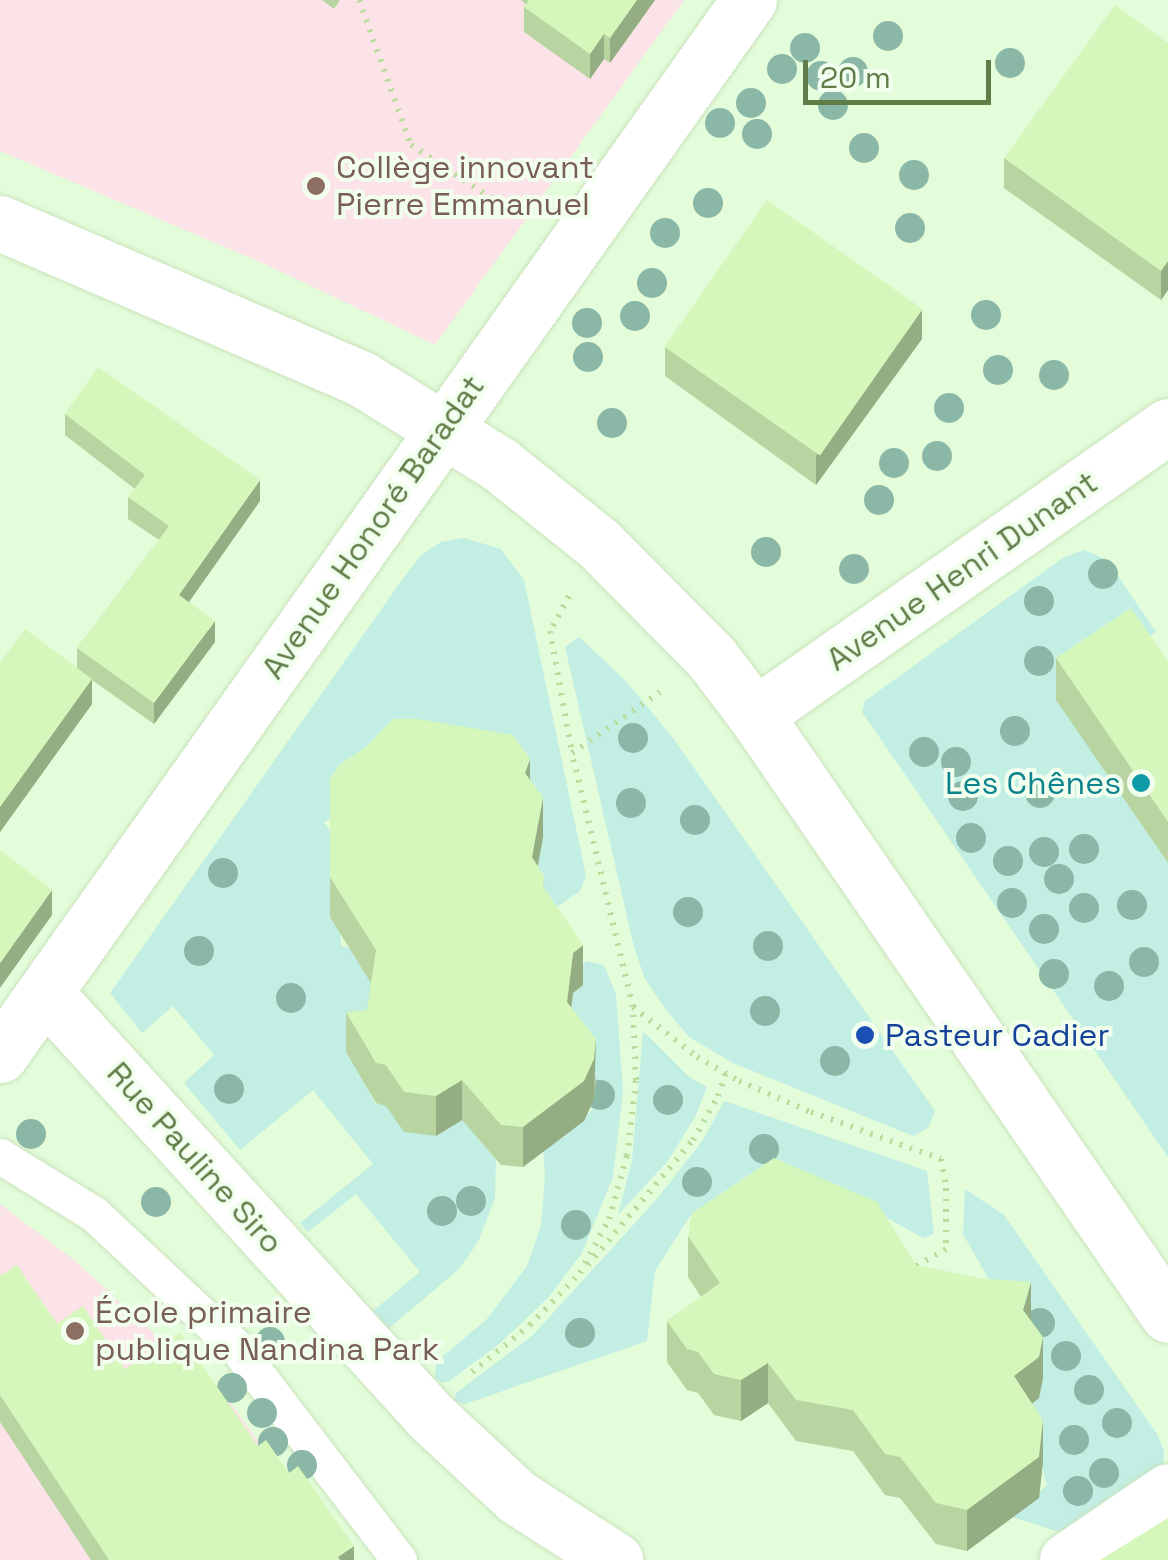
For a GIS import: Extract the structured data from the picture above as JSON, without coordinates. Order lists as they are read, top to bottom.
{
  "streets": {
    "street": ["Avenue Honoré Baradat", "Avenue Henri Dunant", "Rue Pauline Siro"]
  },
  "crossings": [
    ["Avenue Honoré Baradat", "Rue Pauline Siro"]
  ],
  "places": [
    "Collège innovant Pierre Emmanuel",
    "Les Chênes",
    "Pasteur Cadier",
    "École primaire publique Nandina Park"
  ],
  "scale_bar": "20 m"
}
